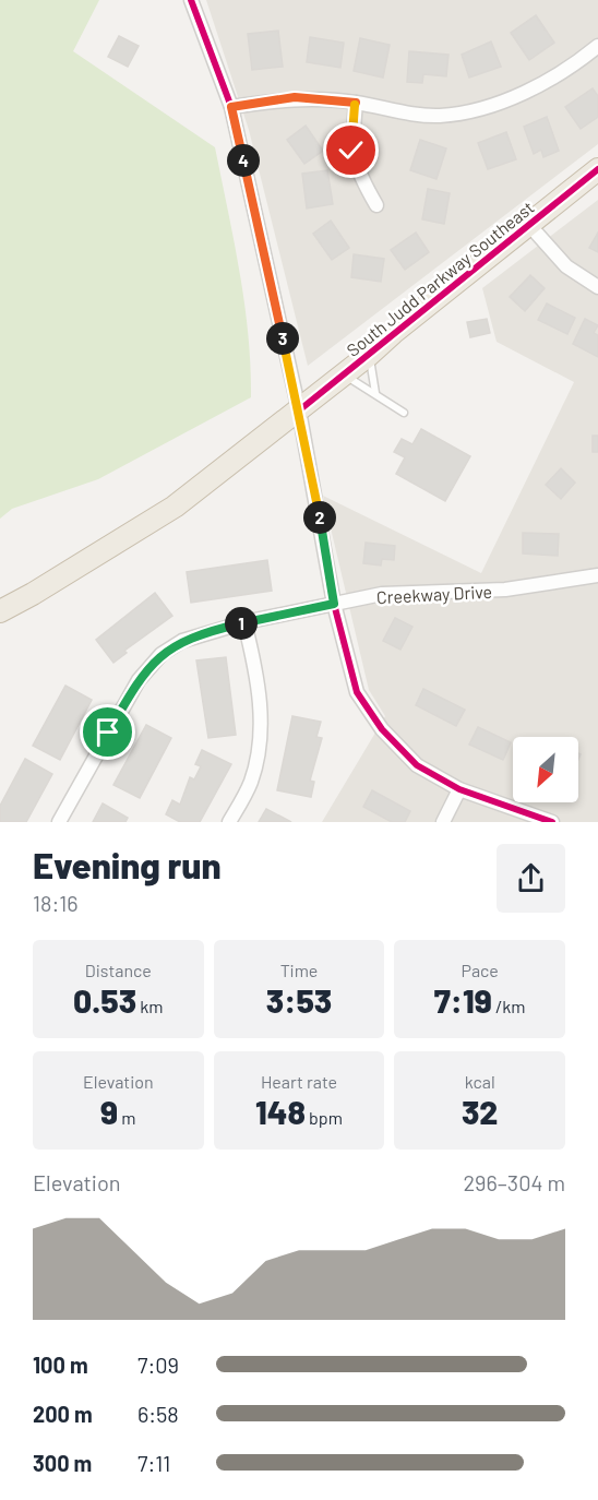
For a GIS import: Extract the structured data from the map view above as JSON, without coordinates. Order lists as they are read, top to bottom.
{
  "streets": {
    "highway": ["South Judd Parkway Southeast"],
    "street": ["Creekway Drive"]
  },
  "north": "bottom left",
  "page": {
    "pins": [
      "4",
      "3",
      "2",
      "1"
    ],
    "heading": ["Evening run", "18:16"],
    "stats": [
      ["Distance", "0.53 km"],
      ["Time", "3:53"],
      ["Pace", "7:19 /km"],
      ["Elevation", "9 m"],
      ["Heart rate", "148 bpm"],
      ["kcal", "32"]
    ],
    "chart": ["Elevation", "296–304 m"],
    "list": [
      {
        "name": "100 m",
        "note": "7:09"
      },
      {
        "name": "200 m",
        "note": "6:58"
      },
      {
        "name": "300 m",
        "note": "7:11"
      }
    ]
  }
}
